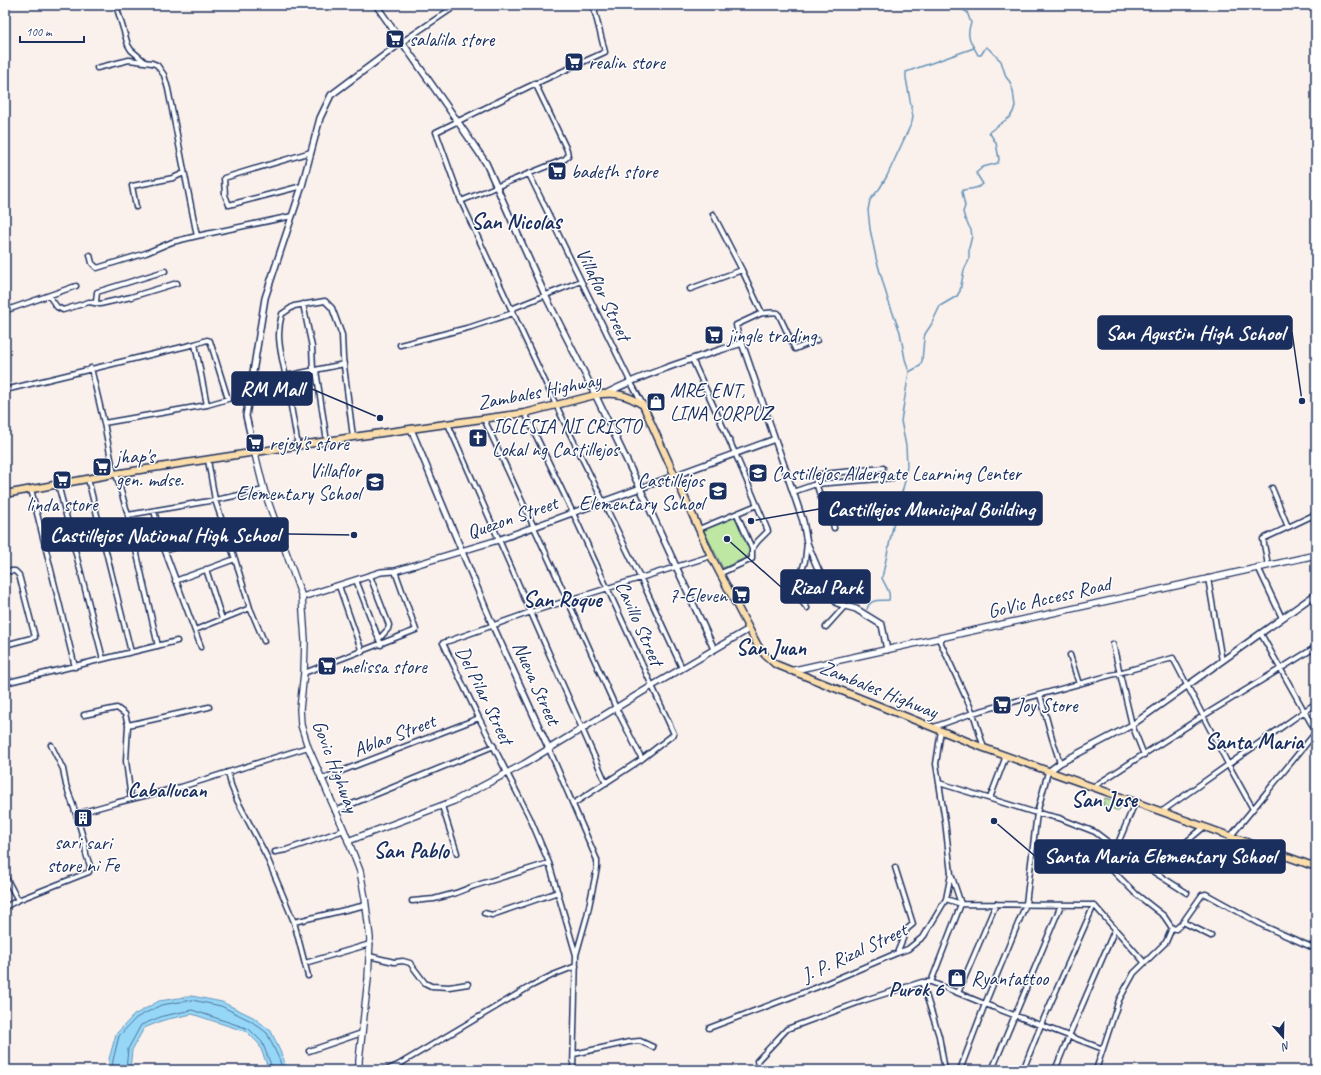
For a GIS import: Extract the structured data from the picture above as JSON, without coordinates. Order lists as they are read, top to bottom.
{
  "streets": {
    "main road": ["Zambales Highway", "GoVic Access Road", "Govic Highway"],
    "street": [
      "Villaflor Street",
      "Quezon Street",
      "Cavillo Street",
      "Nueva Street",
      "Del Pilar Street",
      "Ablao Street",
      "J. P. Rizal Street"
    ]
  },
  "crossings": [
    ["Villaflor Street", "Zambales Highway"],
    ["Zambales Highway", "Quezon Street"],
    ["Zambales Highway", "GoVic Access Road"],
    ["Zambales Highway", "Cavillo Street"],
    ["Zambales Highway", "Nueva Street"],
    ["Zambales Highway", "Del Pilar Street"],
    ["Zambales Highway", "Govic Highway"],
    ["Zambales Highway", "J. P. Rizal Street"],
    ["Quezon Street", "Cavillo Street"],
    ["Quezon Street", "Nueva Street"],
    ["Quezon Street", "Govic Highway"],
    ["Cavillo Street", "Nueva Street"],
    ["Cavillo Street", "Del Pilar Street"],
    ["Nueva Street", "Del Pilar Street"],
    ["Del Pilar Street", "Ablao Street"],
    ["Ablao Street", "Govic Highway"]
  ],
  "districts": [
    "San Nicolas",
    "San Roque",
    "San Juan",
    "Santa Maria",
    "Caballucan",
    "San Jose",
    "San Pablo",
    "Purok 6"
  ],
  "places": {
    "supermarket": [
      "salalila store",
      "realin store",
      "badeth store",
      "jingle trading",
      "rejoy's store",
      "jhap's gen. mdse.",
      "linda store",
      "7-Eleven",
      "melissa store",
      "Joy Store"
    ],
    "other": [
      "San Agustin High School",
      "RM Mall",
      "Castillejos Municipal Building",
      "Castillejos National High School",
      "Rizal Park",
      "Santa Maria Elementary School"
    ],
    "shop": ["MRE ENT, LINA CORPUZ", "Ryantattoo"],
    "church": ["IGLESIA NI CRISTO Lokal ng Castillejos"],
    "school or university": ["Castillejos Aldergate Learning Center", "Villaflor Elementary School", "Castillejos Elementary School"],
    "building": ["sari sari store ni Fe"]
  },
  "scale_bar": "100 m",
  "north": "bottom"
}
